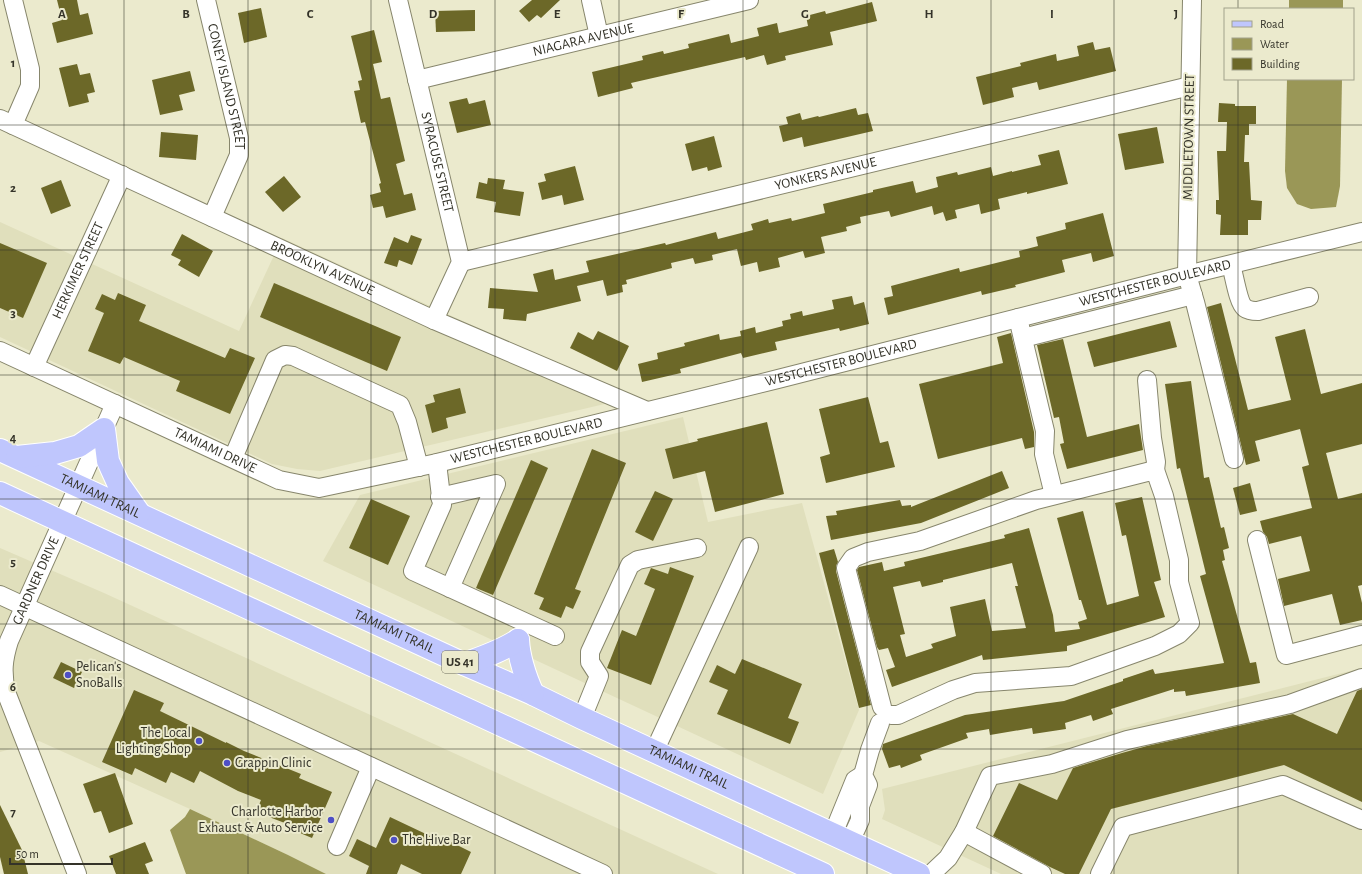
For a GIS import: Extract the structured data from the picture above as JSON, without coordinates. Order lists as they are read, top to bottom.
{
  "streets": {
    "main road": ["TAMIAMI TRAIL", "US 41"],
    "street": [
      "NIAGARA AVENUE",
      "CONEY ISLAND STREET",
      "MIDDLETOWN STREET",
      "SYRACUSE STREET",
      "YONKERS AVENUE",
      "BROOKLYN AVENUE",
      "HERKIMER STREET",
      "WESTCHESTER BOULEVARD",
      "TAMIAMI DRIVE",
      "GARDNER DRIVE"
    ]
  },
  "crossings": [
    ["NIAGARA AVENUE", "SYRACUSE STREET"],
    ["CONEY ISLAND STREET", "BROOKLYN AVENUE"],
    ["MIDDLETOWN STREET", "YONKERS AVENUE"],
    ["MIDDLETOWN STREET", "WESTCHESTER BOULEVARD"],
    ["SYRACUSE STREET", "YONKERS AVENUE"],
    ["BROOKLYN AVENUE", "HERKIMER STREET"],
    ["BROOKLYN AVENUE", "WESTCHESTER BOULEVARD"],
    ["WESTCHESTER BOULEVARD", "TAMIAMI DRIVE"],
    ["TAMIAMI DRIVE", "GARDNER DRIVE"],
    ["TAMIAMI TRAIL", "GARDNER DRIVE"]
  ],
  "places": [
    "Pelican's SnoBalls",
    "The Local Lighting Shop",
    "Grappin Clinic",
    "Charlotte Harbor Exhaust & Auto Service",
    "The Hive Bar"
  ],
  "legend": ["Road", "Water", "Building"],
  "scale_bar": "50 m",
  "grid": {
    "columns": [
      "A",
      "B",
      "C",
      "D",
      "E",
      "F",
      "G",
      "H",
      "I",
      "J"
    ],
    "rows": [
      "1",
      "2",
      "3",
      "4",
      "5",
      "6",
      "7"
    ]
  }
}
